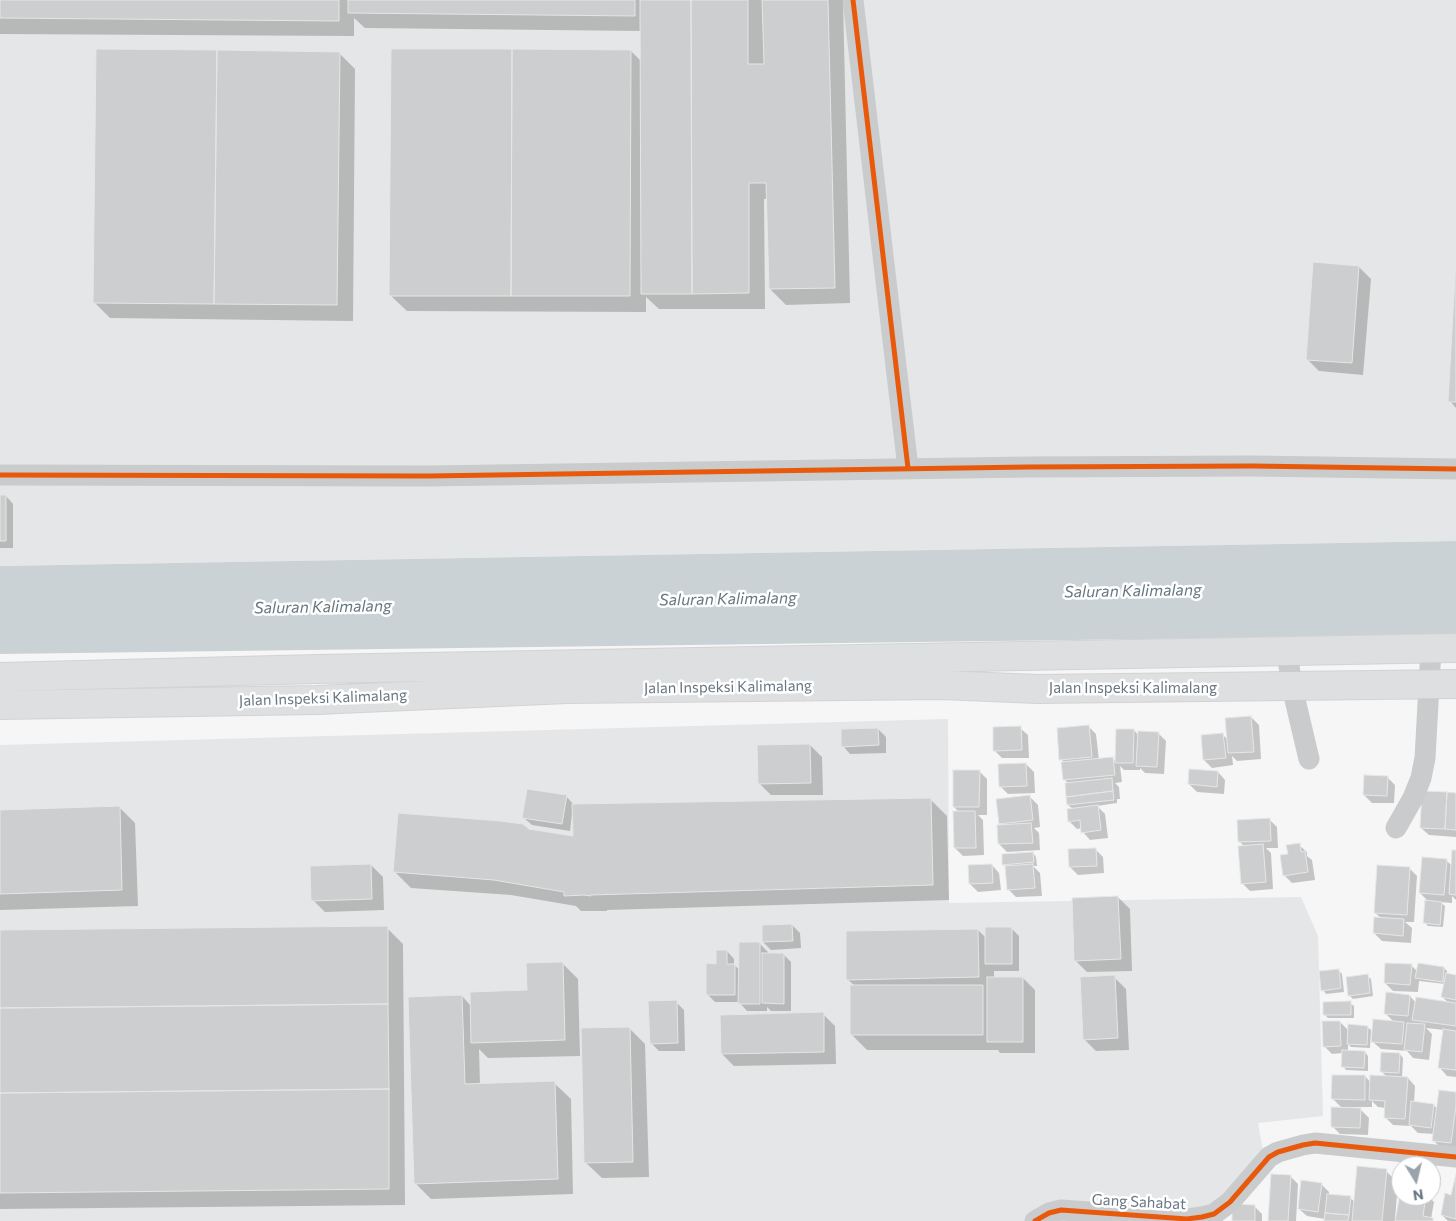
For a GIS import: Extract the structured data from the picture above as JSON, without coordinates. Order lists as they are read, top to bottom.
{
  "streets": {
    "main road": ["Jalan Inspeksi Kalimalang"],
    "street": ["Gang Sahabat"]
  },
  "water": ["Saluran Kalimalang"],
  "north": "bottom"
}
